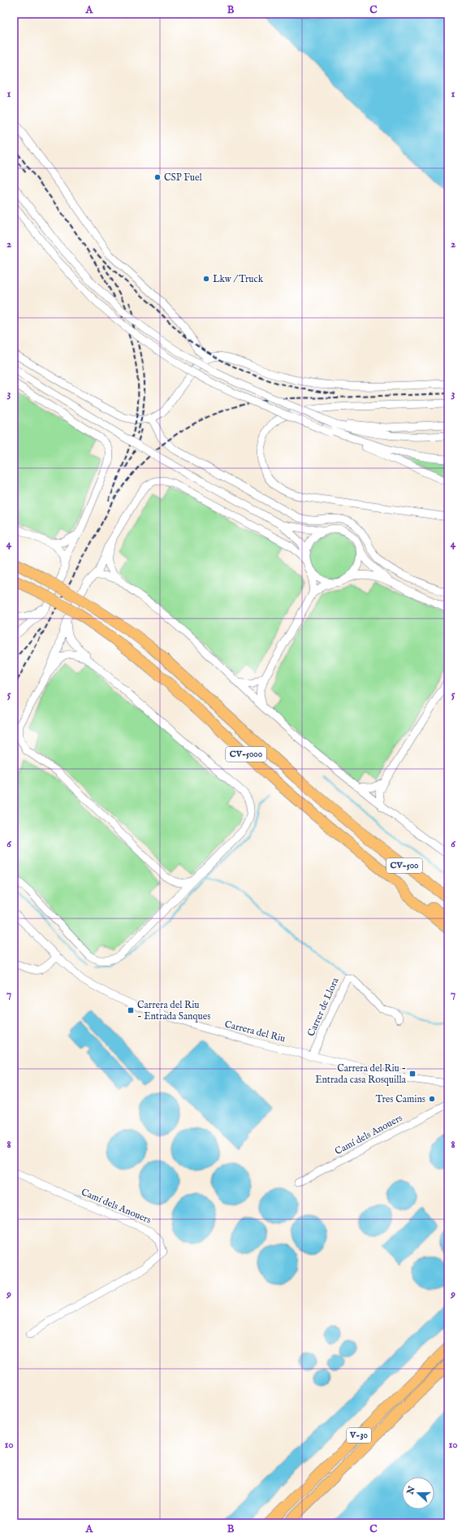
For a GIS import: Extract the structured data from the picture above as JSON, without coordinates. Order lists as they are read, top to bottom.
{
  "streets": {
    "highway": ["CV-5000", "CV-500", "V-30"],
    "street": ["Carrer de Llora", "Carrera del Riu", "Camí dels Anouers"]
  },
  "crossings": [
    ["CV-5000", "CV-500"],
    ["Carrer de Llora", "Carrera del Riu"]
  ],
  "places": {
    "other": ["CSP Fuel", "Lkw / Truck", "Tres Camins"],
    "transit": ["Carrera del Riu - Entrada Sanques", "Carrera del Riu - Entrada casa Rosquilla"]
  },
  "north": "left",
  "grid": {
    "columns": ["A", "B", "C"],
    "rows": [
      "1",
      "2",
      "3",
      "4",
      "5",
      "6",
      "7",
      "8",
      "9",
      "10"
    ]
  }
}
